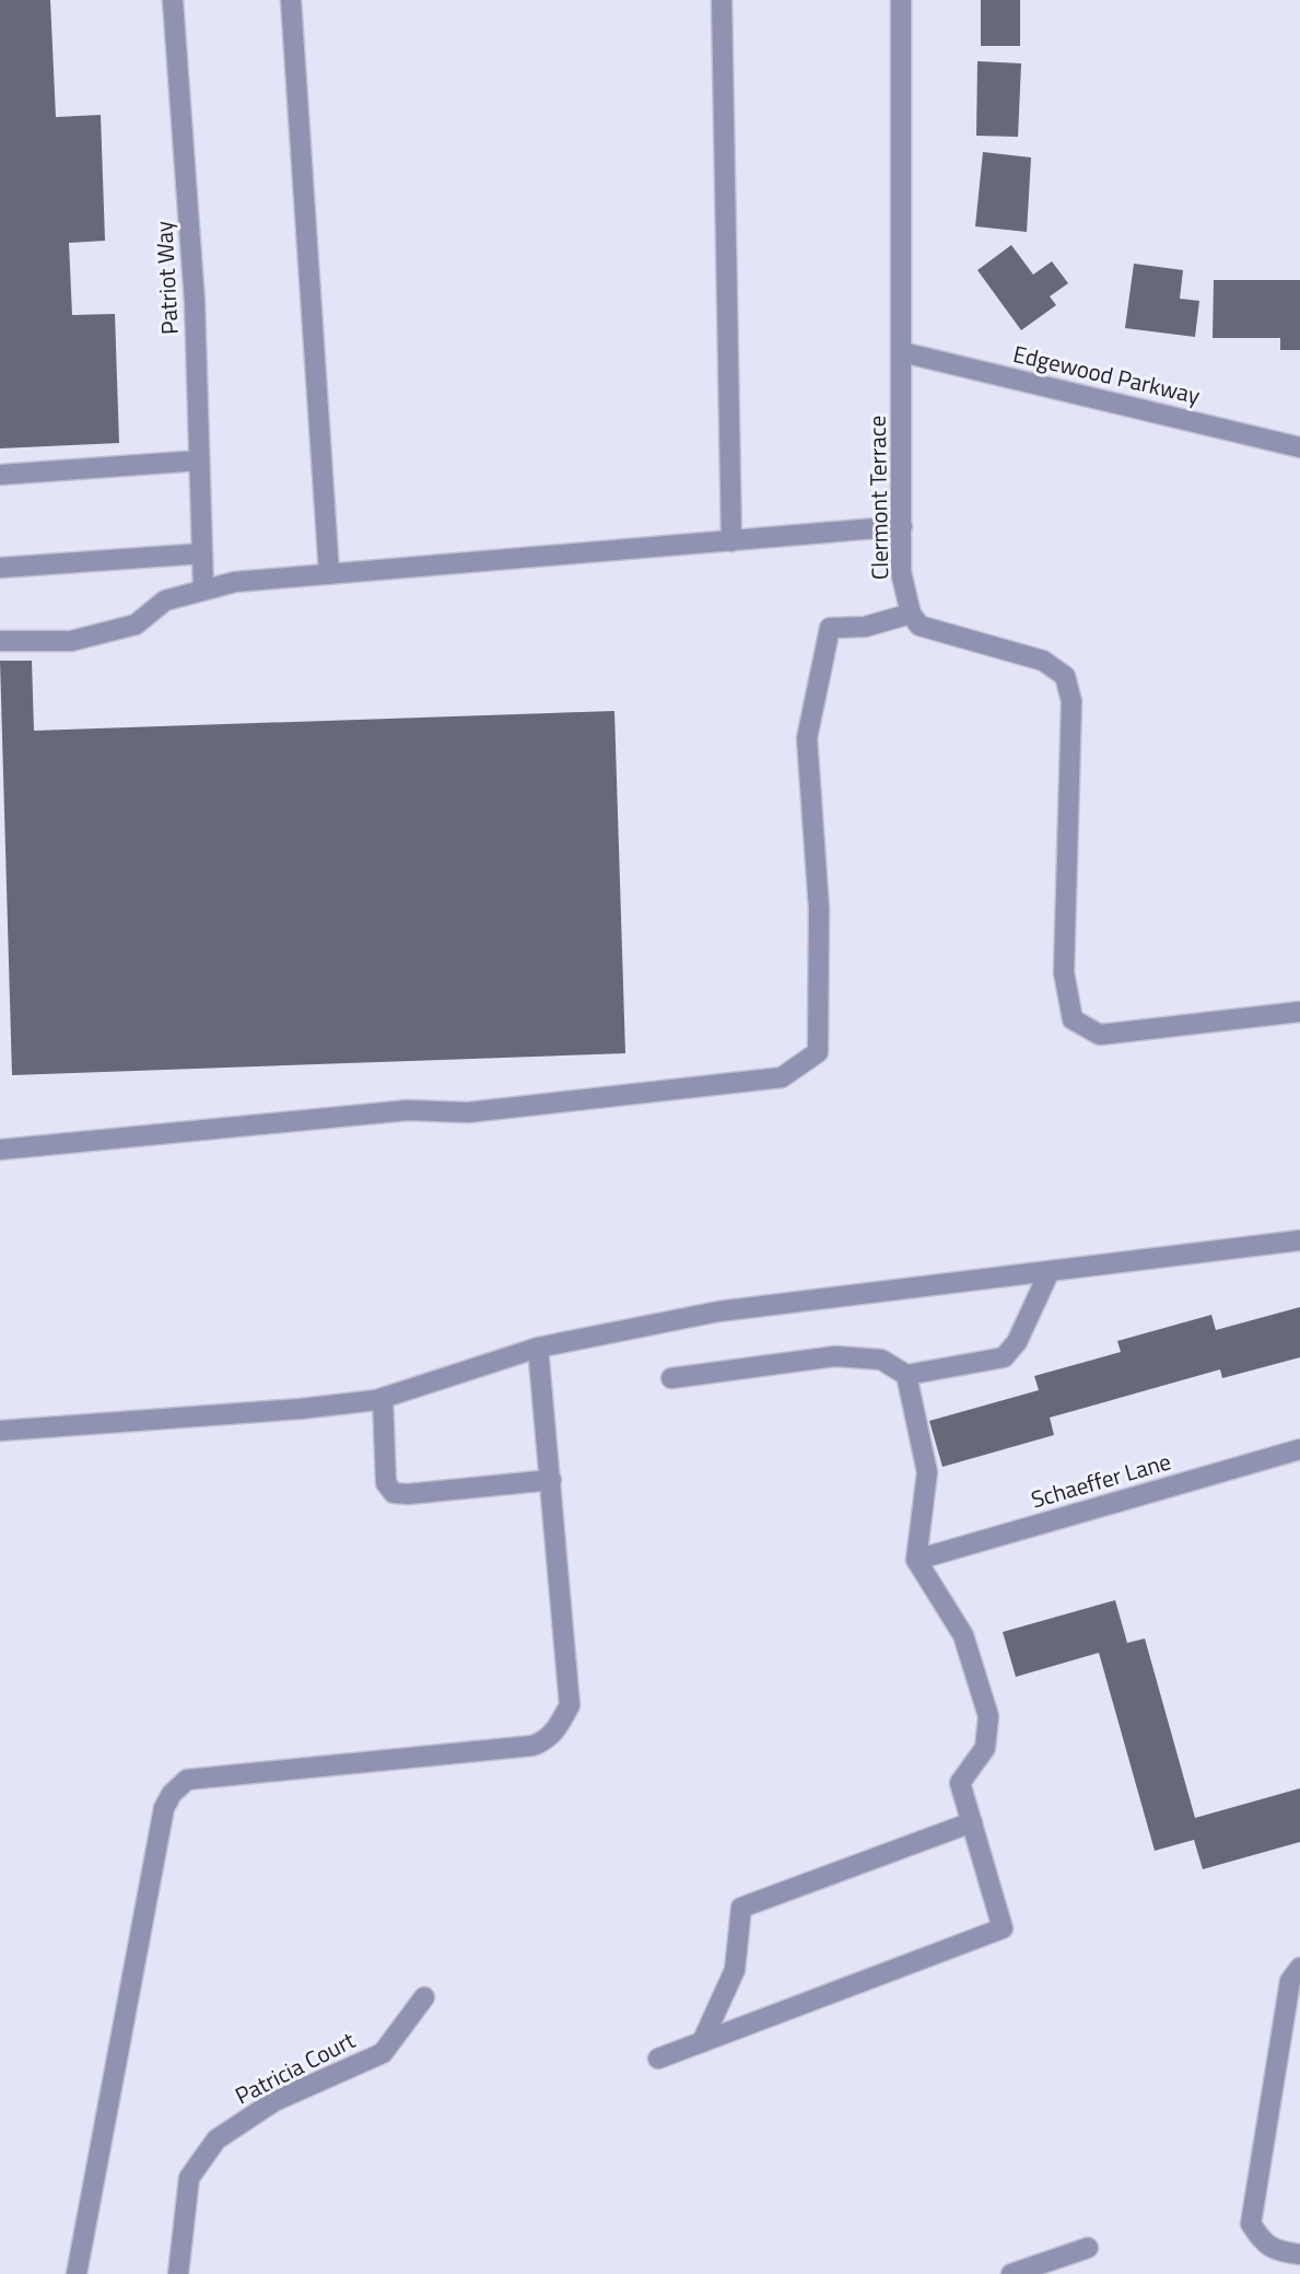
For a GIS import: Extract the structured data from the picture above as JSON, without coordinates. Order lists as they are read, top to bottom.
{
  "streets": {
    "street": [
      "Patriot Way",
      "Edgewood Parkway",
      "Clermont Terrace",
      "Schaeffer Lane",
      "Patricia Court"
    ]
  },
  "crossings": [
    ["Edgewood Parkway", "Clermont Terrace"]
  ]
}
